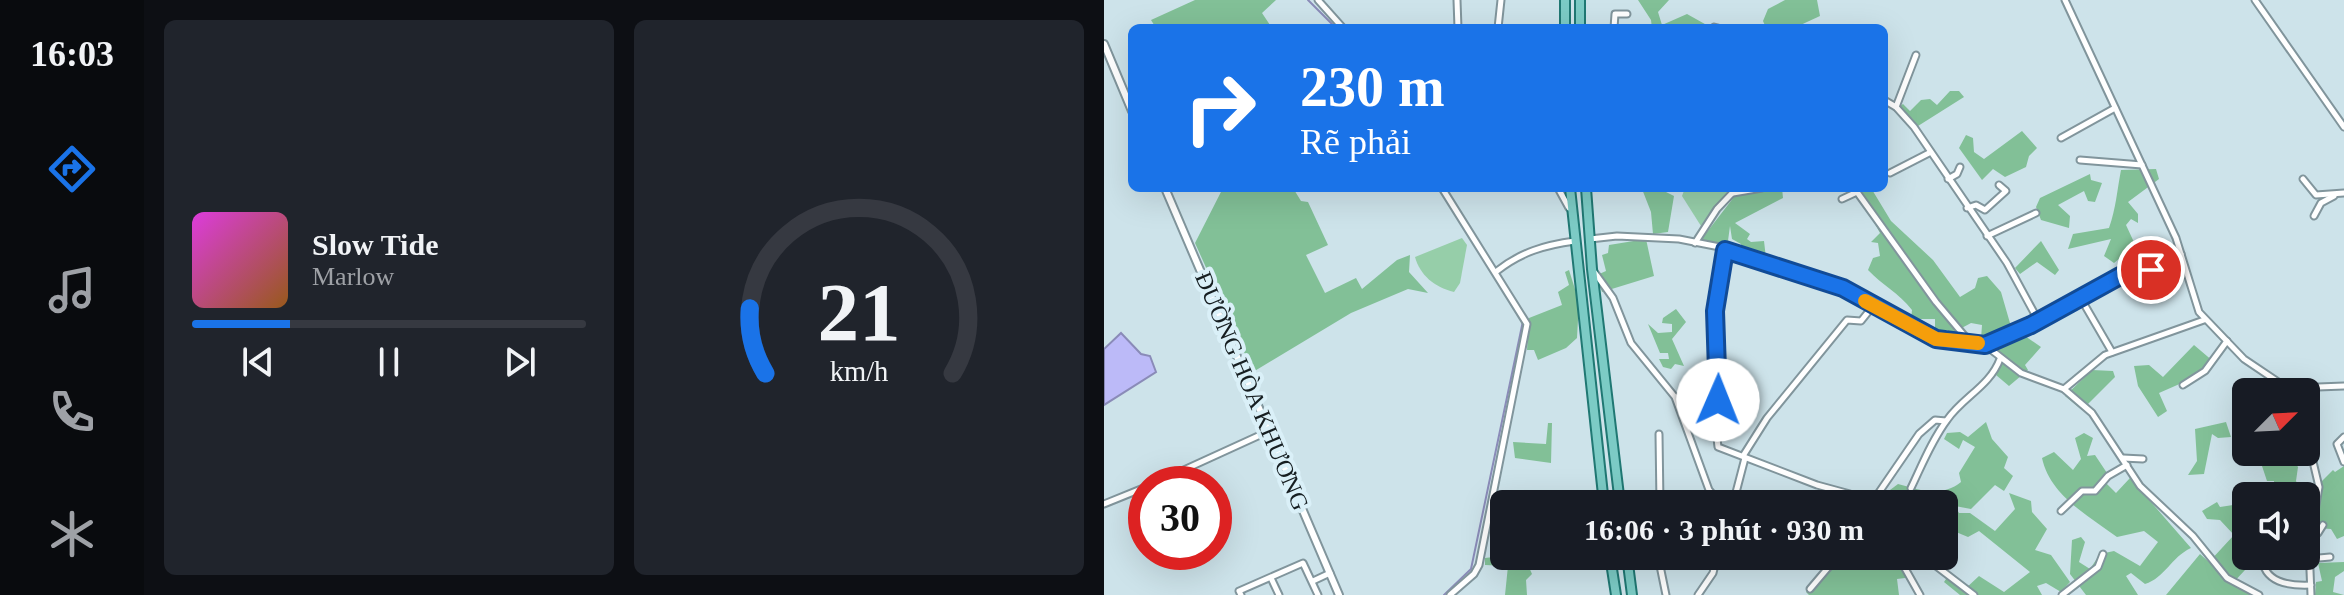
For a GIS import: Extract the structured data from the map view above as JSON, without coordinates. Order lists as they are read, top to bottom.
{
  "streets": {
    "street": ["ĐƯỜNG HÒA KHƯƠNG"]
  },
  "north": "top right",
  "page": {
    "tabs": "16:03",
    "turn": ["230 m", "Rẽ phải"],
    "song": ["Slow Tide", "Marlow"],
    "limit": "30",
    "trip": "16:06 · 3 phút · 930 m",
    "gauge": ["21", "km/h"]
  }
}
